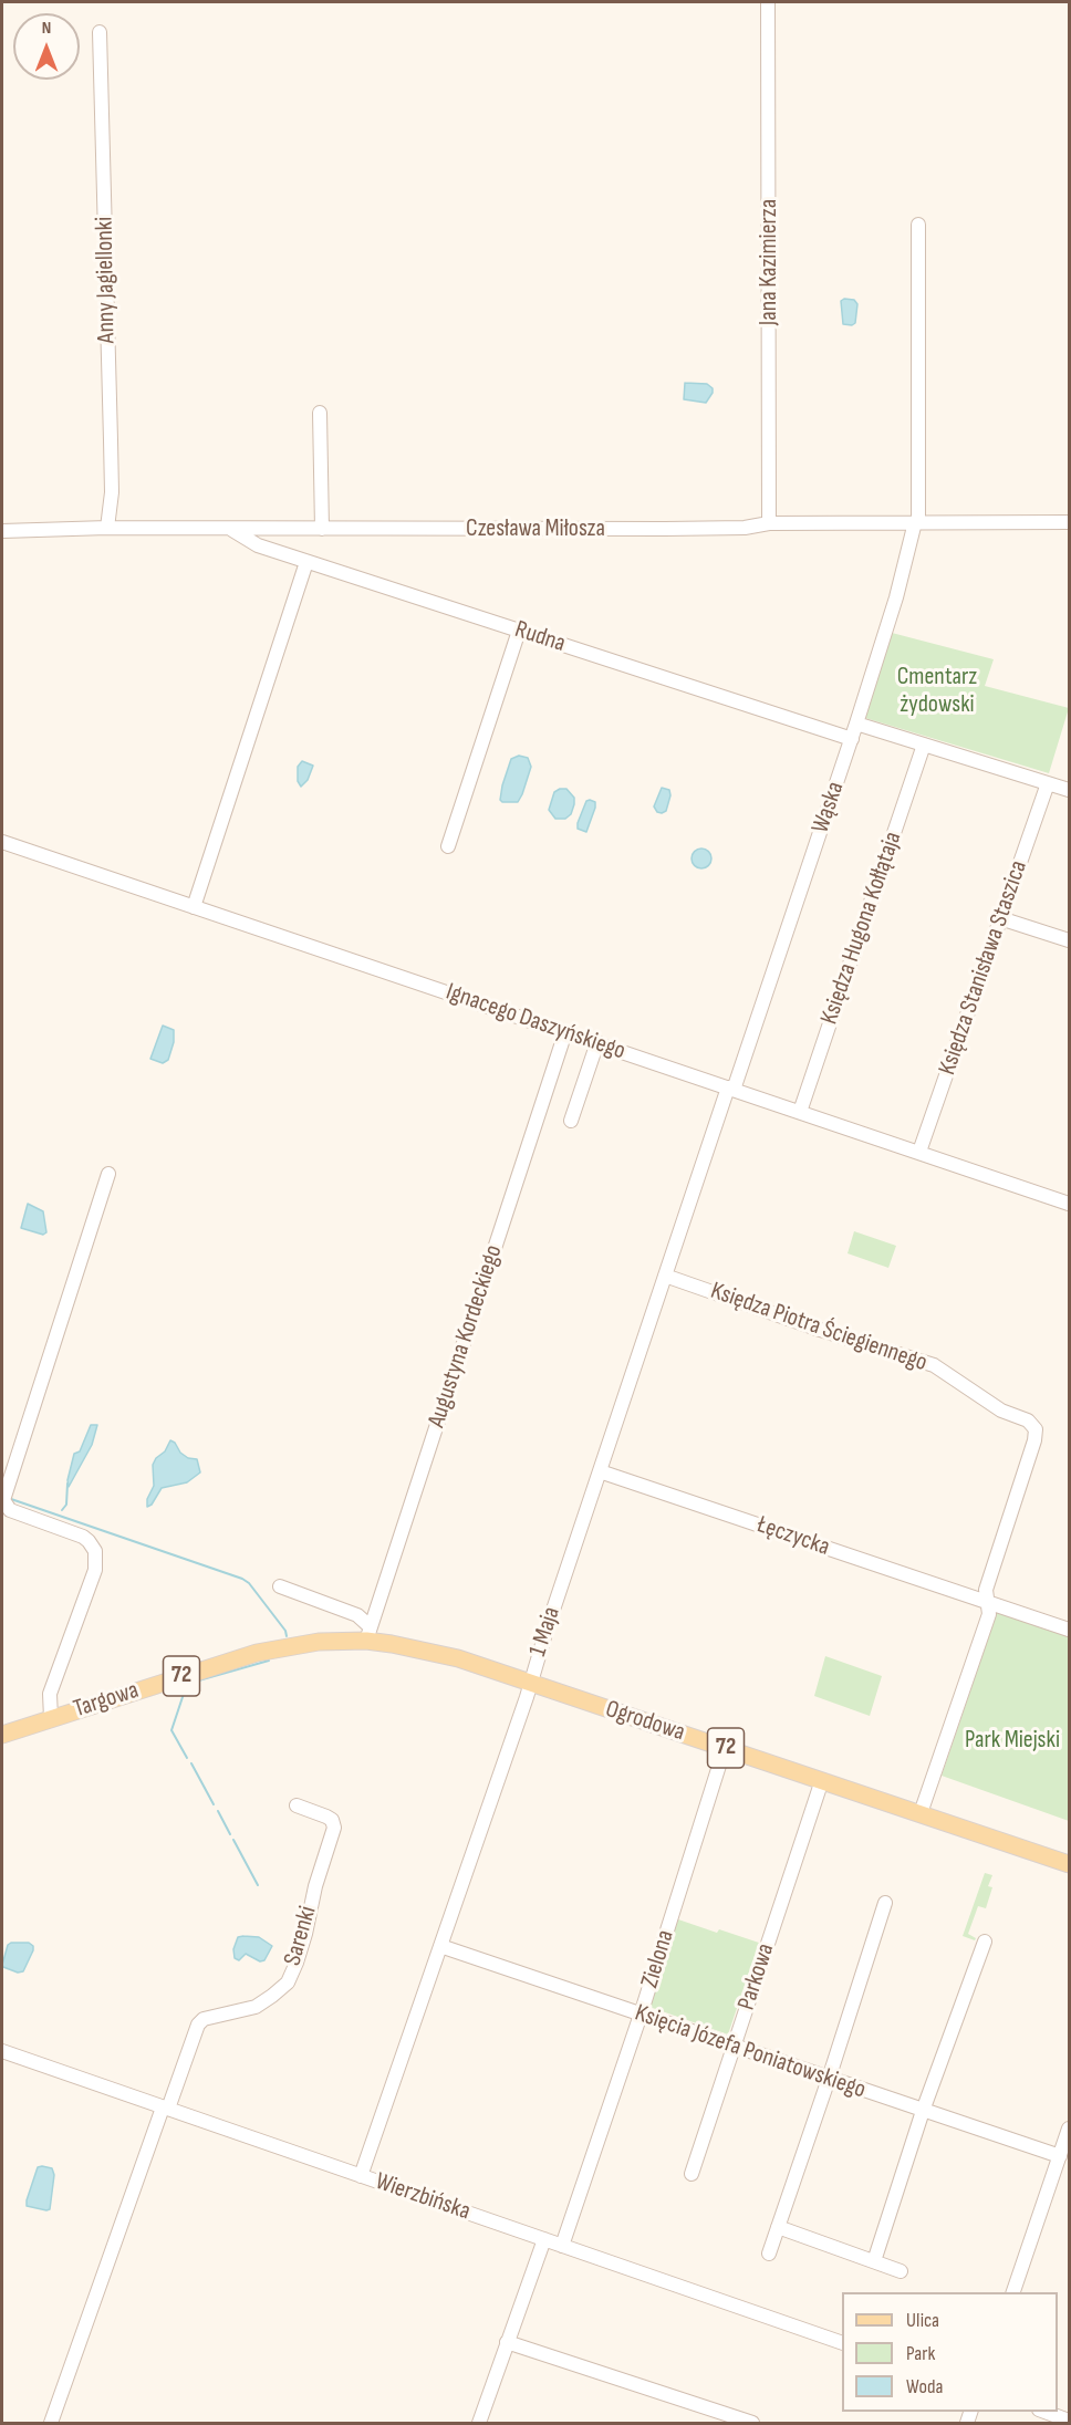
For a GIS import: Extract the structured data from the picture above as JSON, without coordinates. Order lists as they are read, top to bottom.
{
  "streets": {
    "main road": ["72", "Targowa", "Ogrodowa"],
    "street": [
      "Jana Kazimierza",
      "Anny Jagiellonki",
      "Czesława Miłosza",
      "Rudna",
      "Wąska",
      "Księdza Hugona Kołłątaja",
      "Księdza Stanisława Staszica",
      "Ignacego Daszyńskiego",
      "Księdza Piotra Ściegiennego",
      "Augustyna Kordeckiego",
      "Łęczycka",
      "1 Maja",
      "Sarenki",
      "Zielona",
      "Parkowa",
      "Księcia Józefa Poniatowskiego",
      "Wierzbińska"
    ]
  },
  "crossings": [
    ["Jana Kazimierza", "Czesława Miłosza"],
    ["Anny Jagiellonki", "Czesława Miłosza"],
    ["Czesława Miłosza", "Rudna"],
    ["Czesława Miłosza", "Wąska"],
    ["Rudna", "Wąska"],
    ["Wąska", "Ignacego Daszyńskiego"],
    ["Wąska", "1 Maja"],
    ["Księdza Hugona Kołłątaja", "Ignacego Daszyńskiego"],
    ["Księdza Stanisława Staszica", "Ignacego Daszyńskiego"],
    ["Ignacego Daszyńskiego", "Augustyna Kordeckiego"],
    ["Ignacego Daszyńskiego", "1 Maja"],
    ["Księdza Piotra Ściegiennego", "Łęczycka"],
    ["Księdza Piotra Ściegiennego", "1 Maja"],
    ["Augustyna Kordeckiego", "Targowa"],
    ["Augustyna Kordeckiego", "Ogrodowa"],
    ["Łęczycka", "1 Maja"],
    ["1 Maja", "Ogrodowa"],
    ["1 Maja", "Księcia Józefa Poniatowskiego"],
    ["1 Maja", "Wierzbińska"],
    ["72", "Ogrodowa"],
    ["Targowa", "Ogrodowa"],
    ["Ogrodowa", "Zielona"],
    ["Ogrodowa", "Parkowa"],
    ["Sarenki", "Wierzbińska"],
    ["Zielona", "Księcia Józefa Poniatowskiego"],
    ["Zielona", "Wierzbińska"],
    ["Parkowa", "Księcia Józefa Poniatowskiego"]
  ],
  "parks": ["Cmentarz żydowski", "Park Miejski"],
  "legend": ["Ulica", "Park", "Woda"],
  "north": "top"
}
